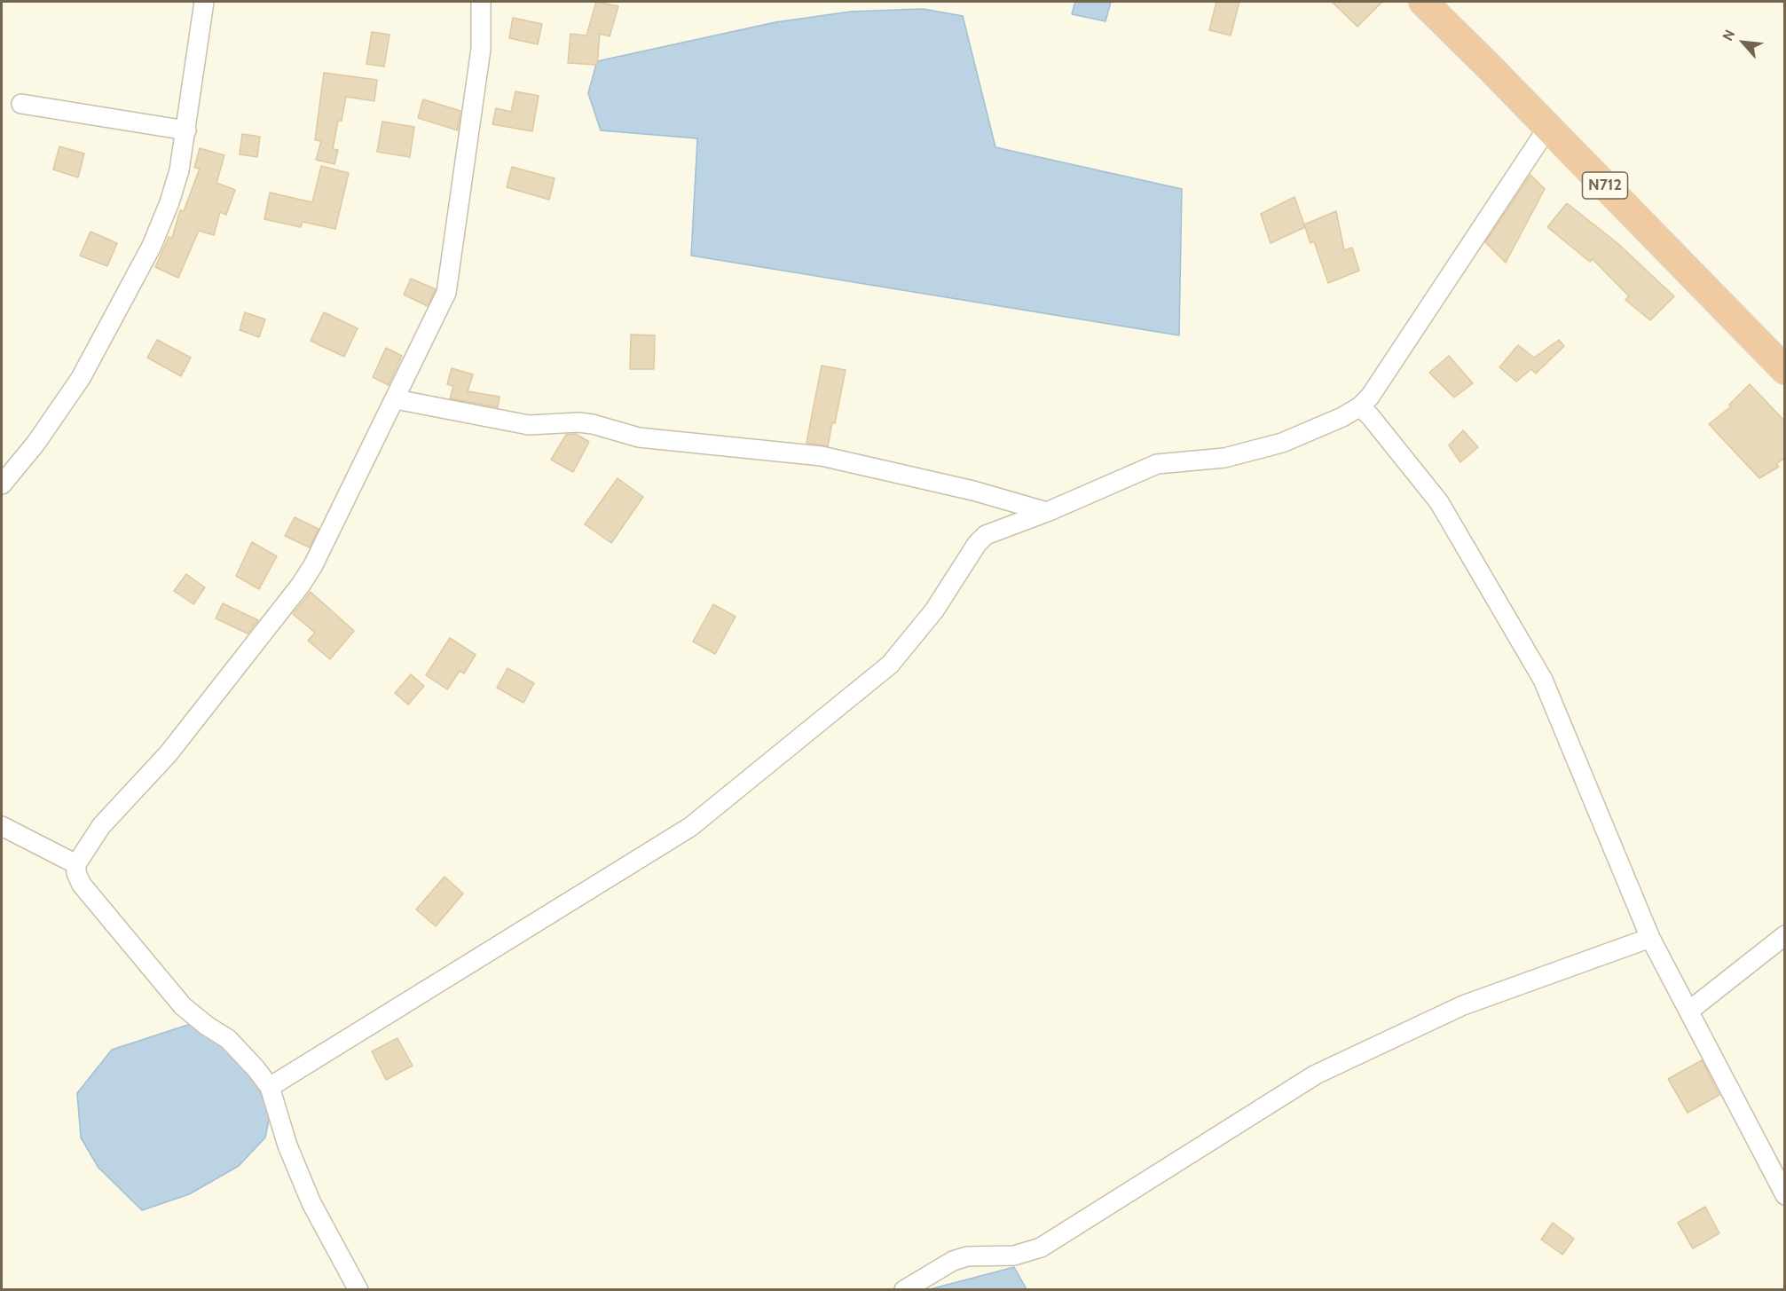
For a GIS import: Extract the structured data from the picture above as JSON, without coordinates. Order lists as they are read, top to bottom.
{
  "streets": {
    "highway": ["N712"]
  },
  "north": "top left"
}
